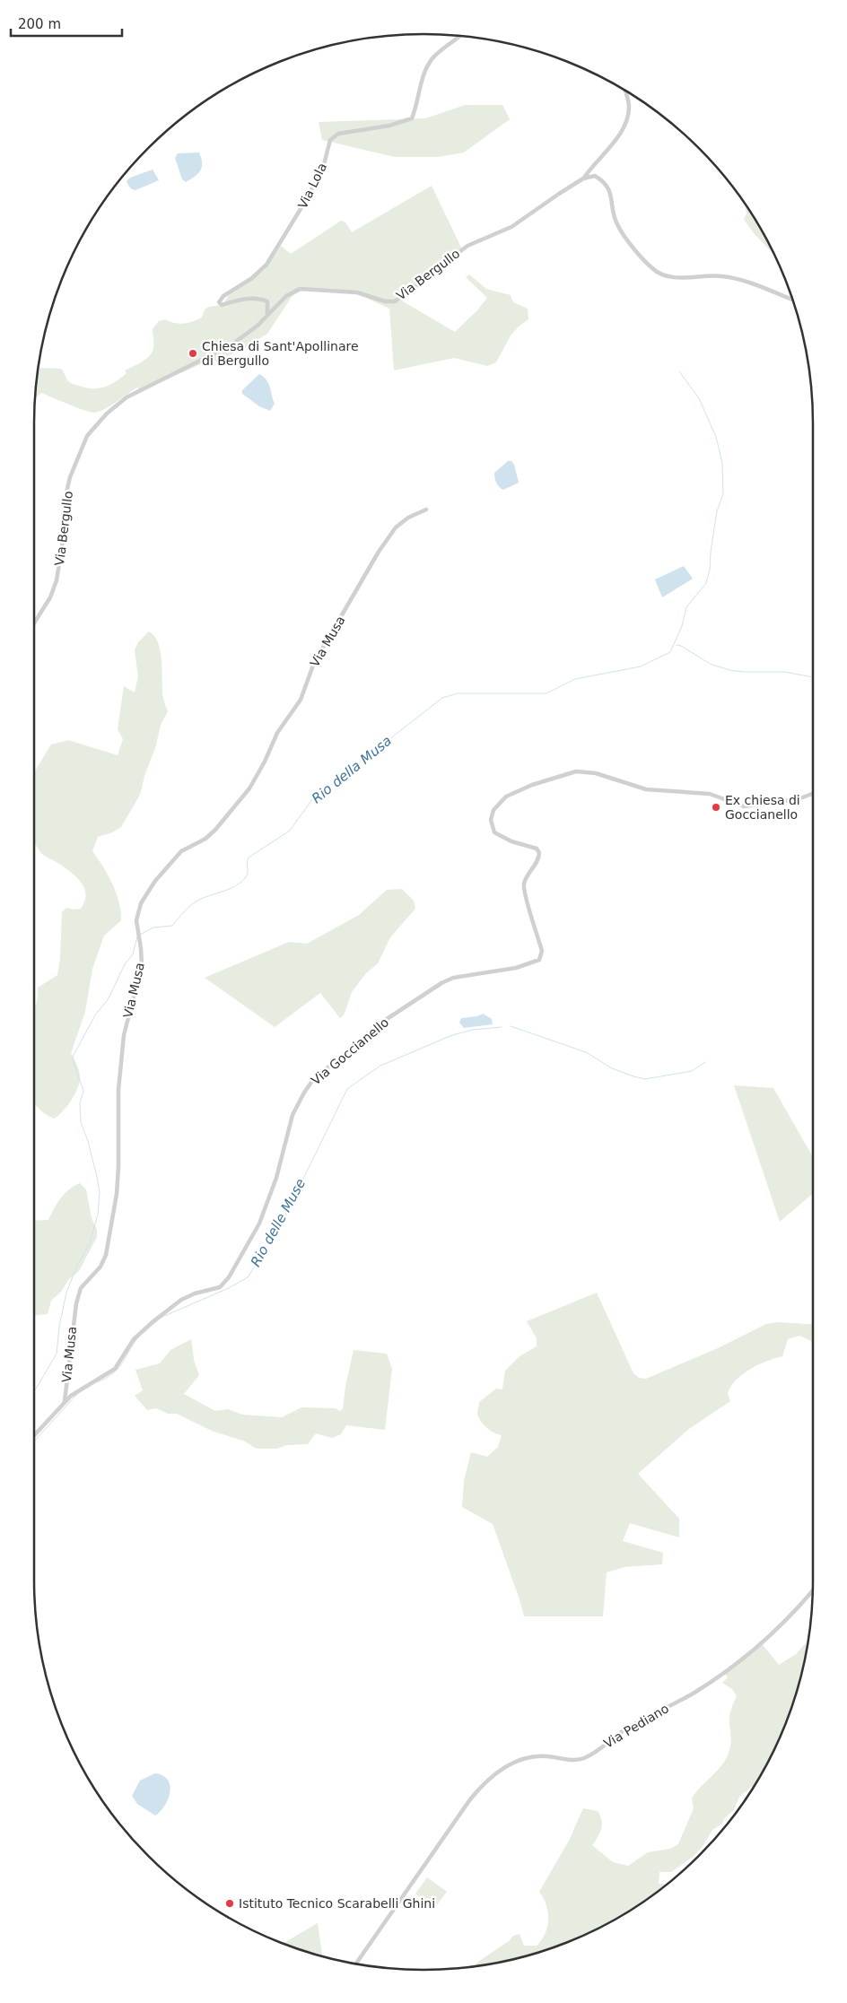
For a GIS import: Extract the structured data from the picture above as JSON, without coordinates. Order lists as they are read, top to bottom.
{
  "streets": {
    "street": [
      "Via Lola",
      "Via Bergullo",
      "Via Musa",
      "Via Goccianello",
      "Via Pediano"
    ]
  },
  "crossings": [
    ["Via Lola", "Via Bergullo"],
    ["Via Musa", "Via Goccianello"]
  ],
  "water": ["Rio della Musa", "Rio delle Muse"],
  "places": ["Chiesa di Sant'Apollinare di Bergullo", "Ex chiesa di Goccianello", "Istituto Tecnico Scarabelli Ghini"],
  "scale_bar": "200 m"
}
